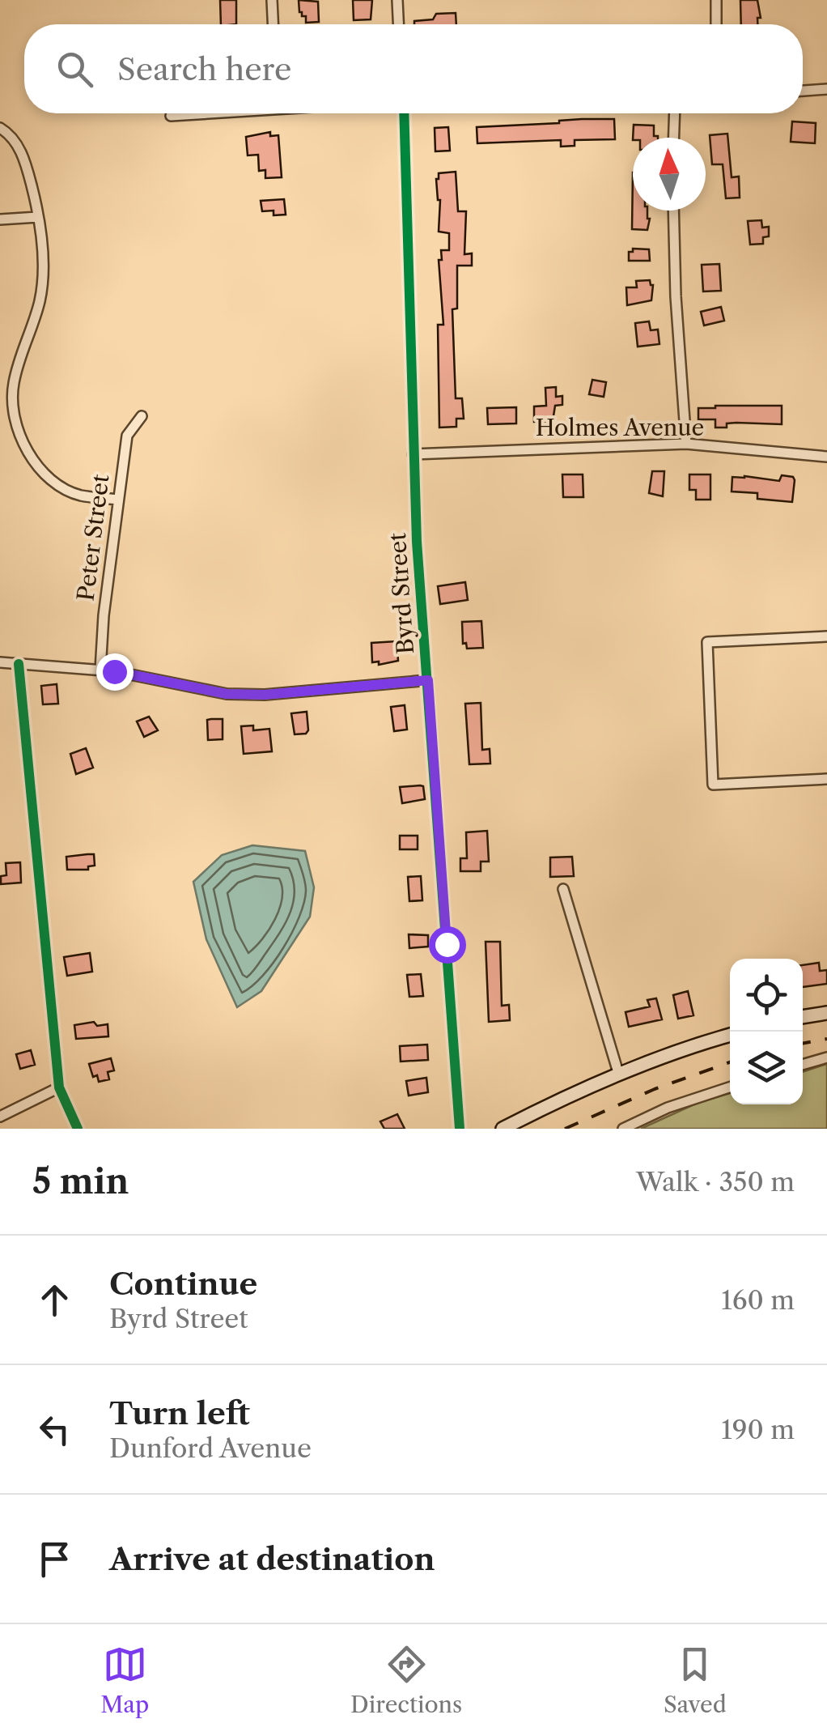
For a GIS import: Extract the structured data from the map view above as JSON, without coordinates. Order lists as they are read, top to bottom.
{
  "streets": {
    "street": ["Holmes Avenue", "Peter Street", "Byrd Street"]
  },
  "crossings": [
    ["Holmes Avenue", "Byrd Street"]
  ],
  "north": "top",
  "page": {
    "search": "Search here",
    "heading": ["5 min", "Walk · 350 m"],
    "list": [
      ["Continue", "Byrd Street", "160 m"],
      ["Turn left", "Dunford Avenue", "190 m"],
      "Arrive at destination"
    ],
    "nav": ["Map", "Directions", "Saved"]
  }
}
